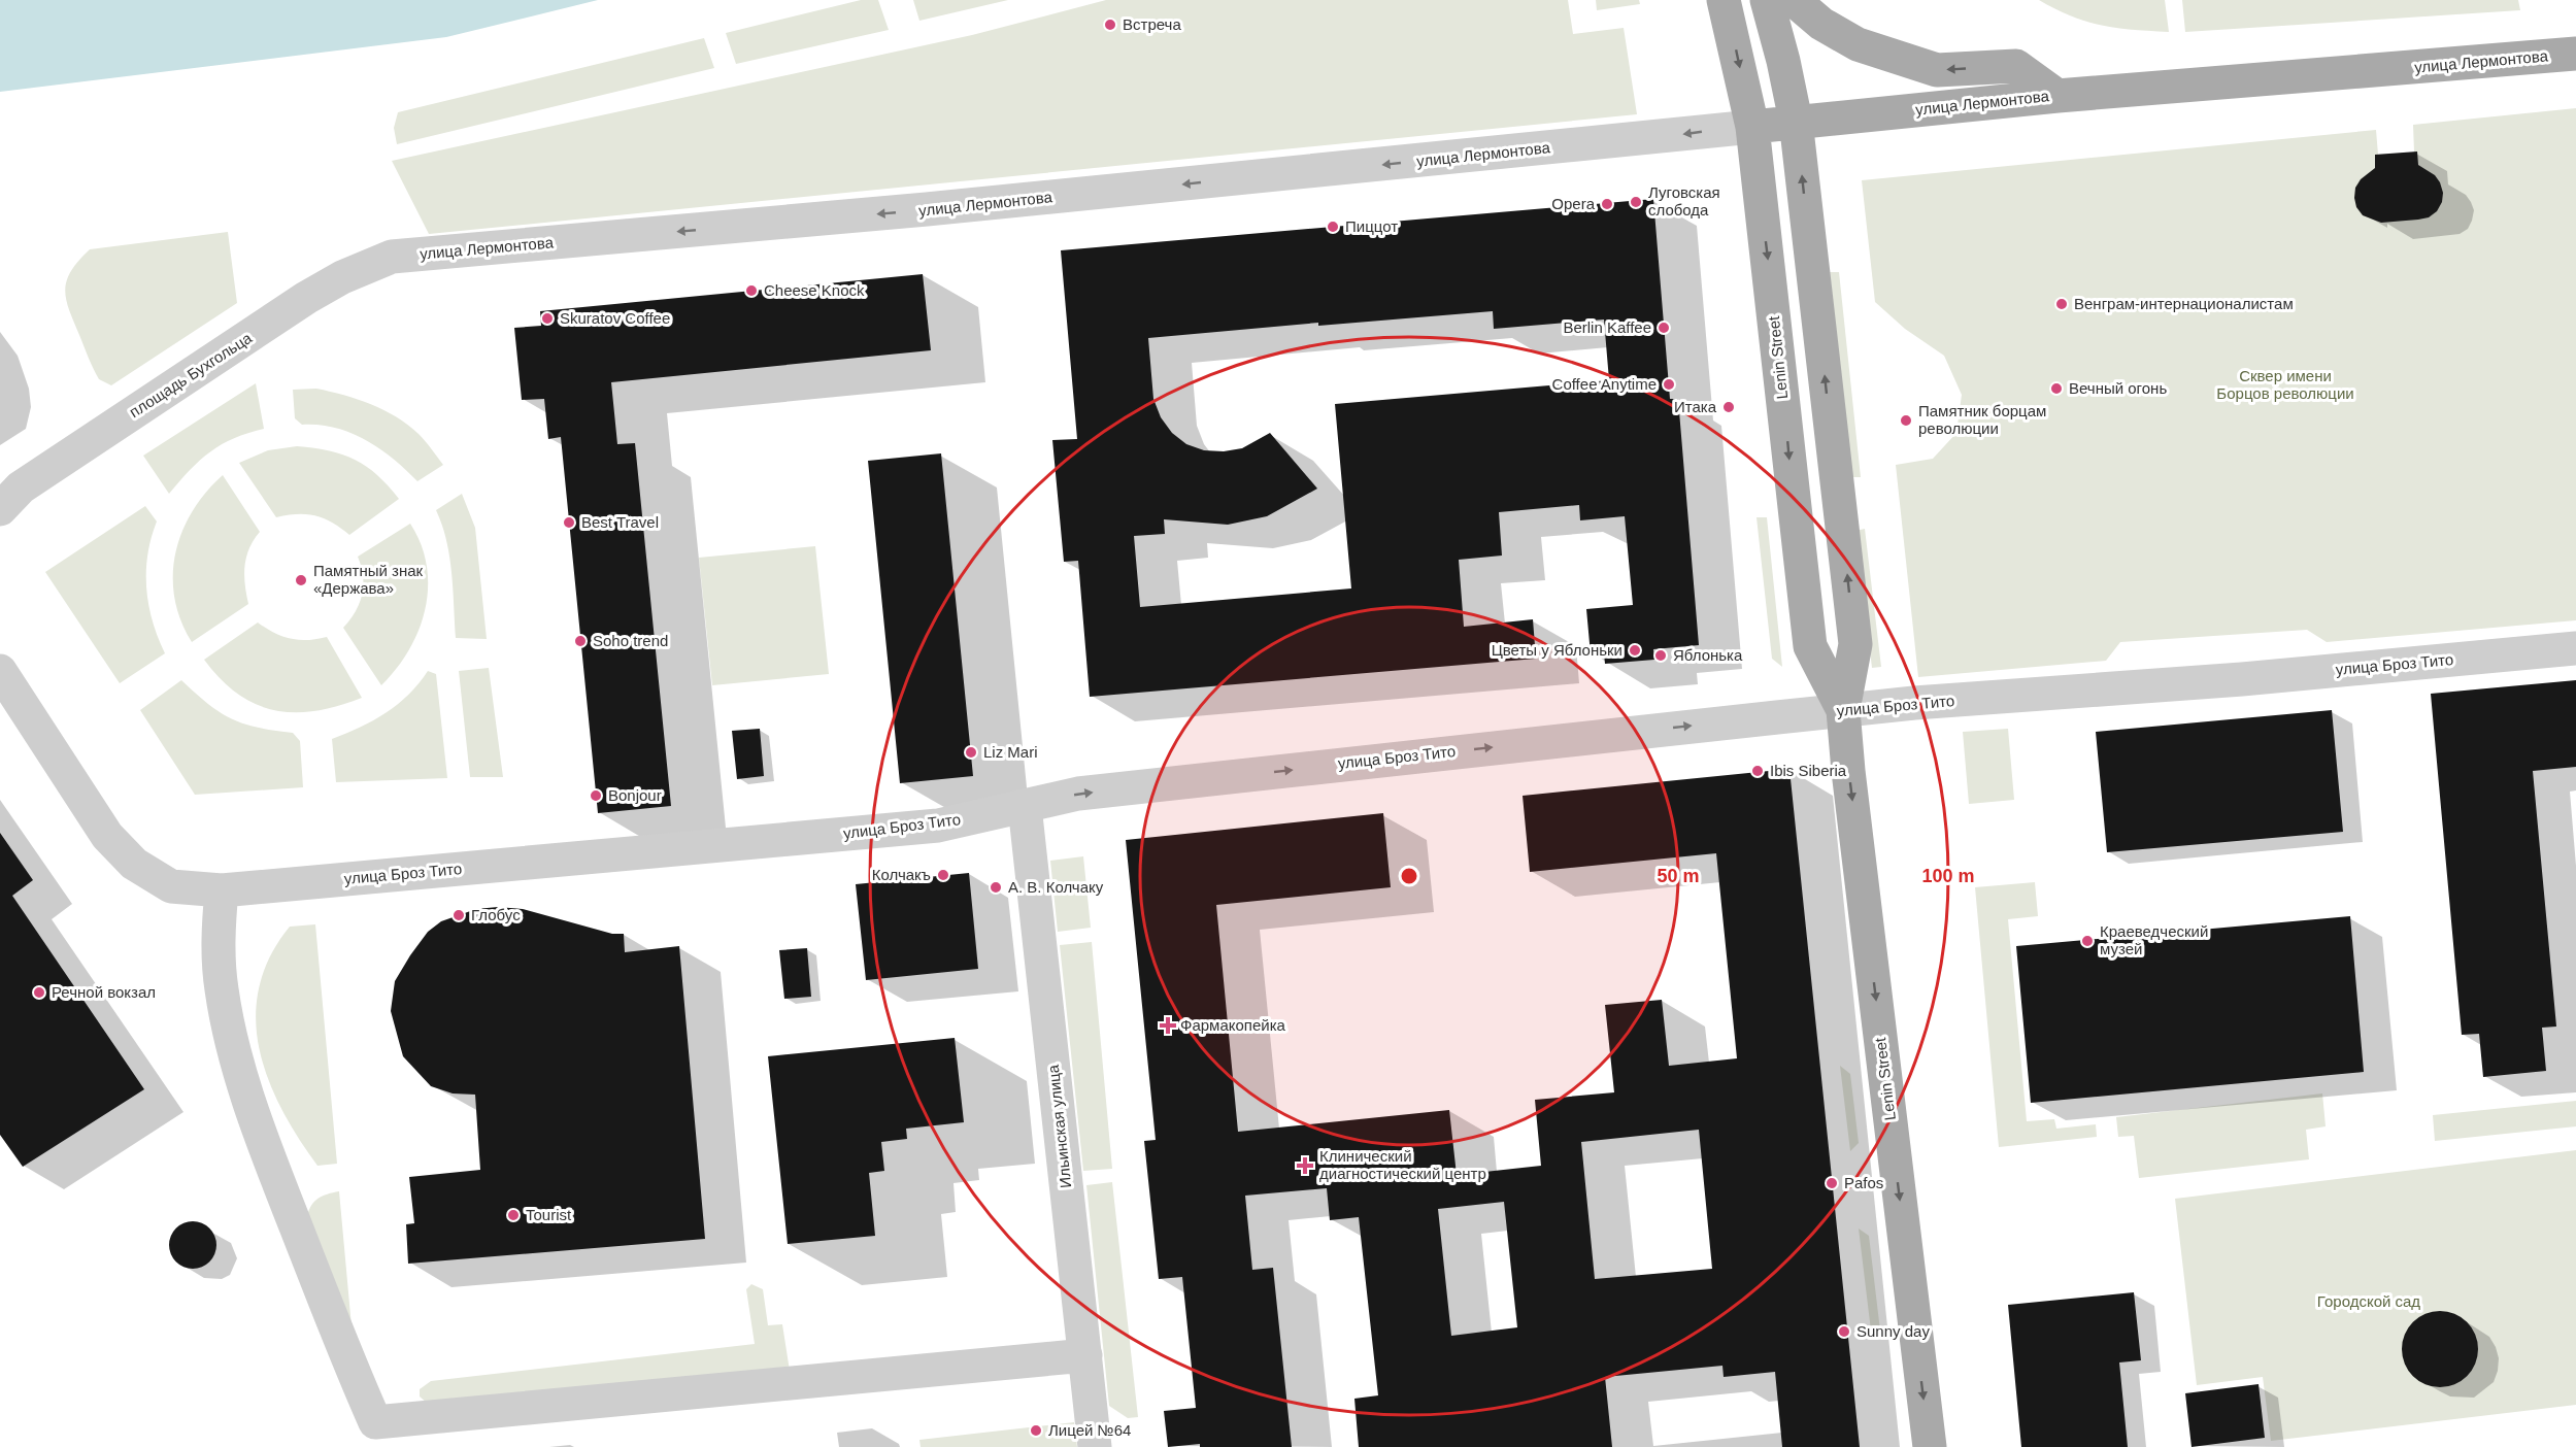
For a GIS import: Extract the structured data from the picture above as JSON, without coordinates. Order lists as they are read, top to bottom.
{
  "streets": {
    "main road": ["улица Лермонтова", "Lenin Street"],
    "street": ["площадь Бухгольца", "улица Броз Тито", "Ильинская улица"]
  },
  "crossings": [
    ["улица Лермонтова", "Lenin Street"],
    ["улица Лермонтова", "площадь Бухгольца"],
    ["Lenin Street", "улица Броз Тито"],
    ["улица Броз Тито", "Ильинская улица"]
  ],
  "one_way": ["улица Лермонтова"],
  "parks": ["Сквер имени Борцов революции", "Городской сад"],
  "places": {
    "other": [
      "Встреча",
      "Луговская слобода",
      "Opera",
      "Пиццот",
      "Cheese Knock",
      "Венграм-интернационалистам",
      "Skuratov Coffee",
      "Berlin Kaffee",
      "Coffee Anytime",
      "Вечный огонь",
      "Итака",
      "Памятник борцам революции",
      "Best Travel",
      "Памятный знак «Держава»",
      "Soho trend",
      "Цветы у Яблоньки",
      "Яблонька",
      "Liz Mari",
      "Ibis Siberia",
      "Bonjour",
      "Колчакъ",
      "А. В. Колчаку",
      "Глобус",
      "Краеведческий музей",
      "Речной вокзал",
      "Pafos",
      "Tourist",
      "Sunny day",
      "Лицей №64"
    ],
    "health": ["Фармакопейка", "Клинический диагностический центр"]
  },
  "rings": ["50 m", "100 m"]
}
